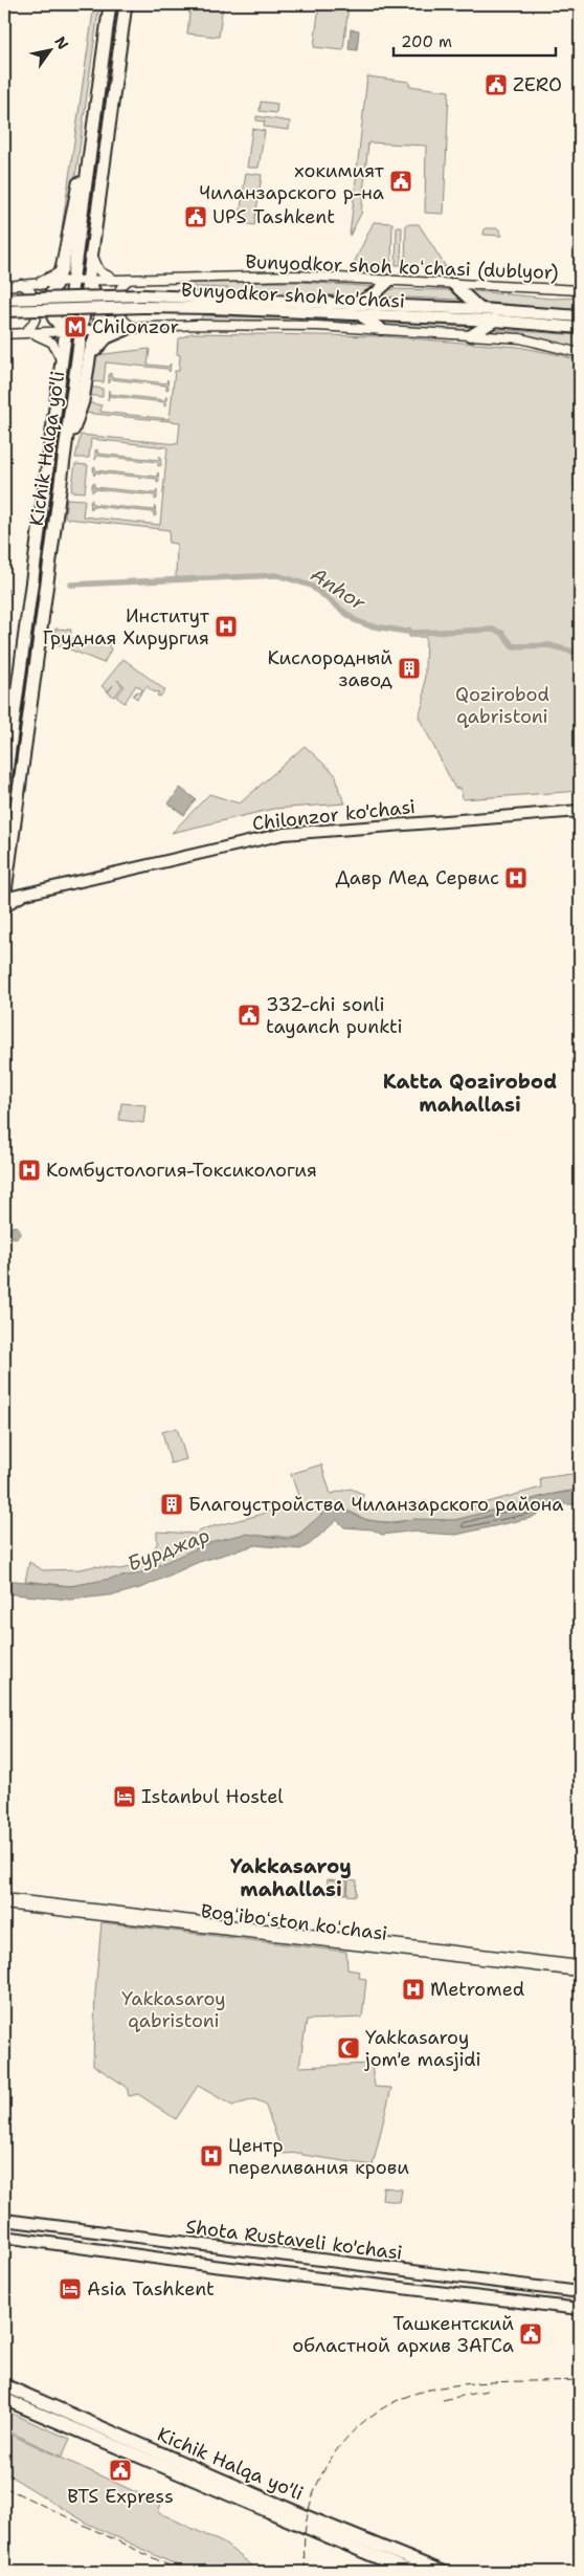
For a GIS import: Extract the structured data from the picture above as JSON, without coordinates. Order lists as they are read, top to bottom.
{
  "streets": {
    "highway": ["Kichik Halqa yo'li"],
    "main road": ["Bunyodkor shoh ko'chasi", "Chilonzor ko'chasi", "Shota Rustaveli ko'chasi"],
    "street": ["Bunyodkor shoh koʻchasi (dublyor)", "Bogʻiboʻston koʻchasi"]
  },
  "crossings": [
    ["Bunyodkor shoh koʻchasi (dublyor)", "Kichik Halqa yo'li"],
    ["Kichik Halqa yo'li", "Chilonzor ko'chasi"]
  ],
  "districts": ["Katta Qozirobod mahallasi", "Yakkasaroy mahallasi"],
  "water": ["Anhor", "Бурджар"],
  "parks": ["Qozirobod qabristoni", "Yakkasaroy qabristoni"],
  "places": {
    "public building": [
      "ZERO",
      "хокимият Чиланзарского р-на",
      "UPS Tashkent",
      "332-chi sonli tayanch punkti",
      "Ташкентский областной архив ЗАГСа",
      "BTS Express"
    ],
    "metro station": ["Chilonzor"],
    "hospital": [
      "Институт Грудная Хирургия",
      "Давр Мед Сервис",
      "Комбустология-Токсикология",
      "Metromed",
      "Центр переливания крови"
    ],
    "building": ["Кислородный завод", "Благоустройства Чиланзарского района"],
    "hotel": ["Istanbul Hostel", "Asia Tashkent"],
    "mosque": ["Yakkasaroy jom'e masjidi"]
  },
  "scale_bar": "200 m",
  "north": "top right"
}
